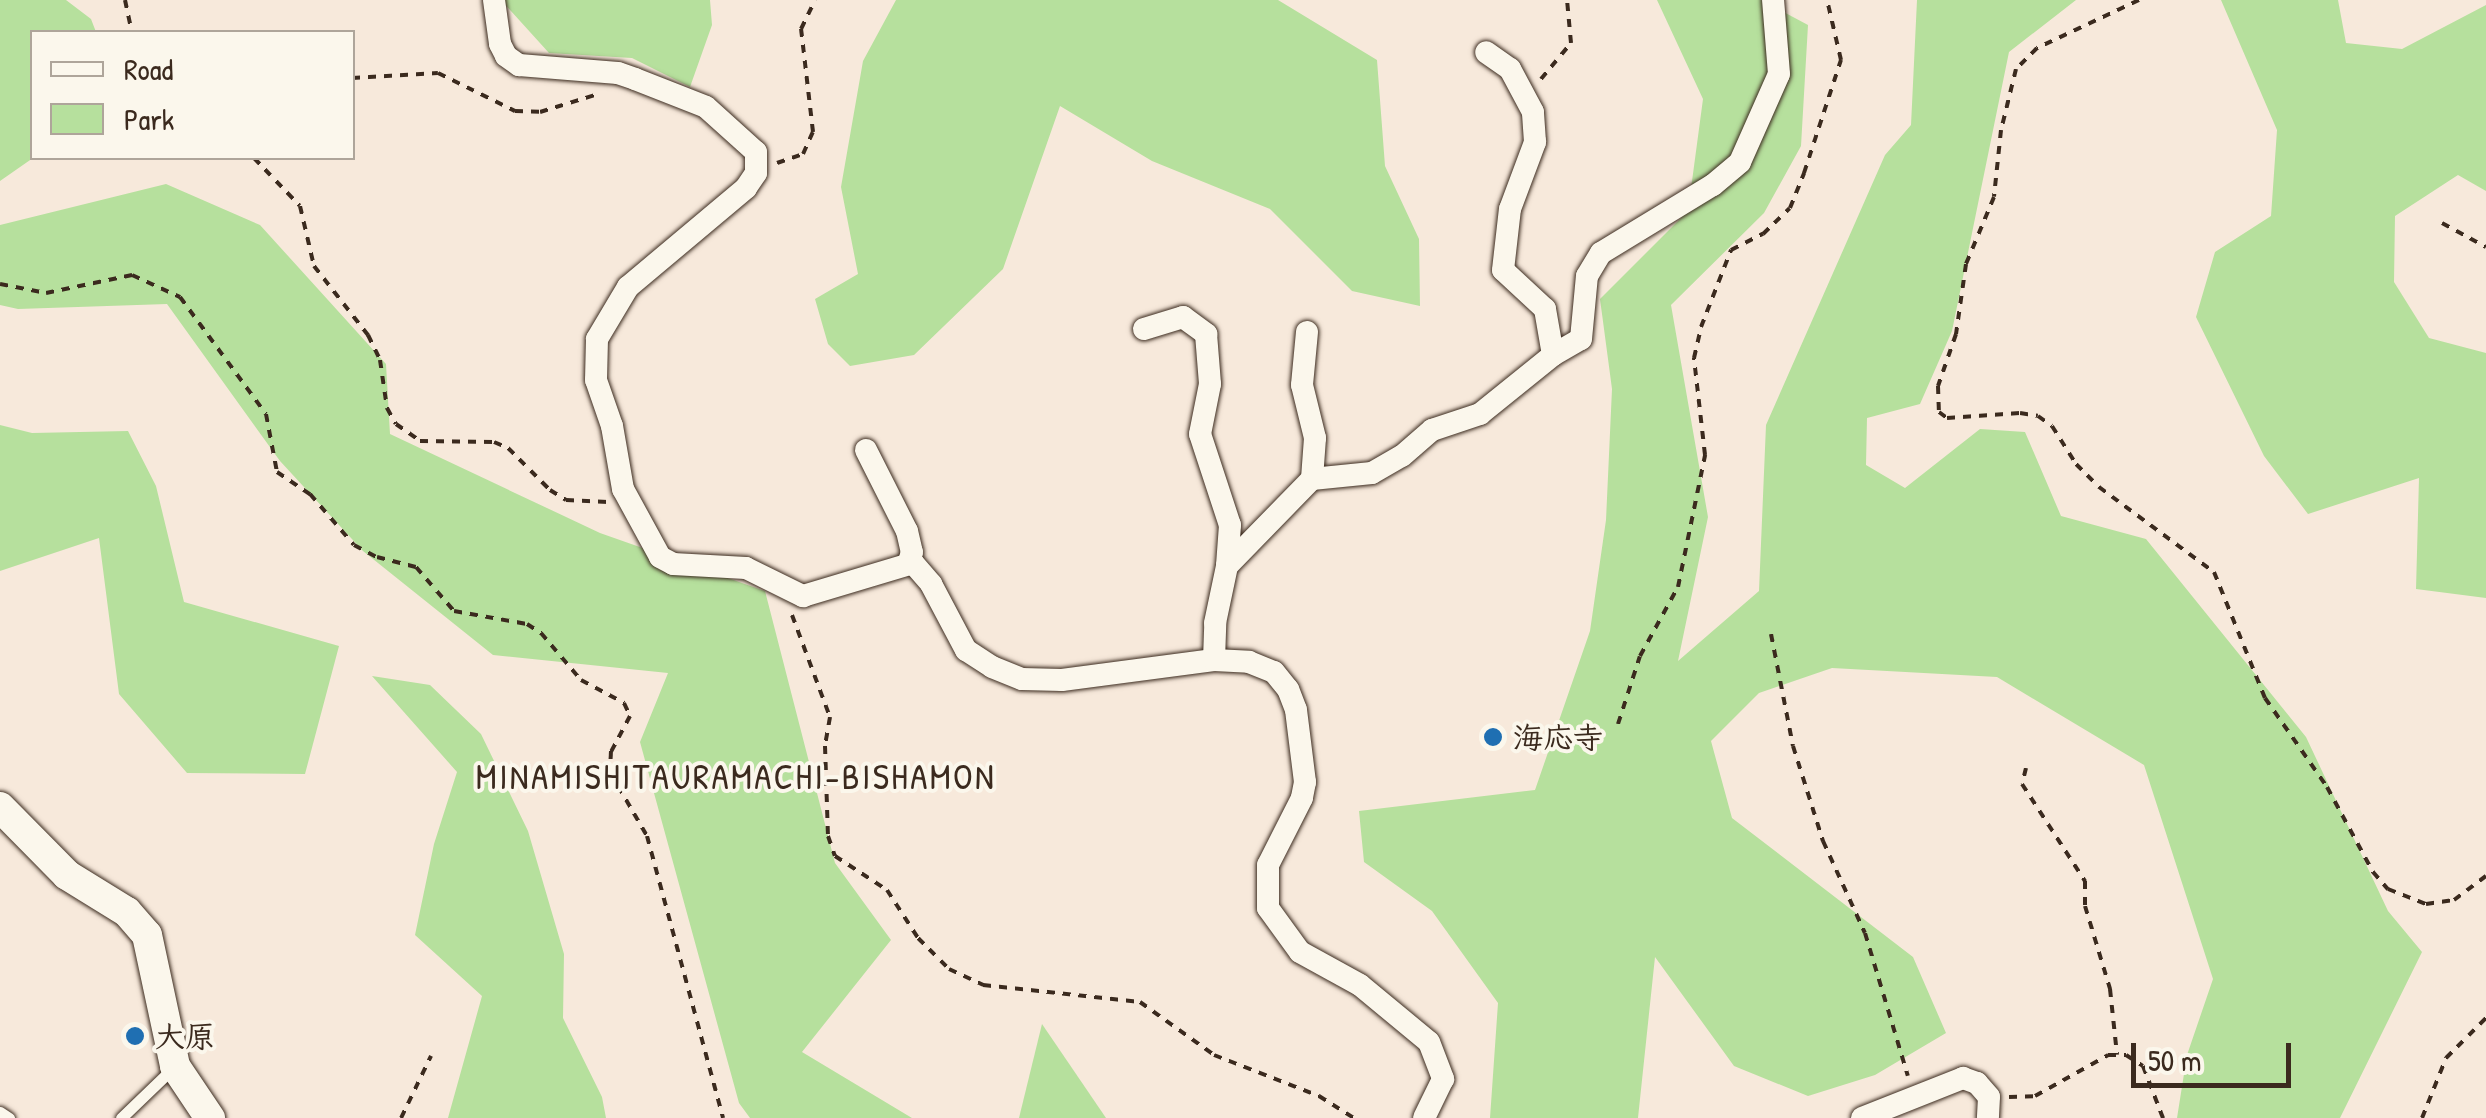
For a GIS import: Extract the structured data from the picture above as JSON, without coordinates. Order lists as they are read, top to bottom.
{
  "districts": ["MINAMISHITAURAMACHI-BISHAMON"],
  "places": ["海応寺", "大原"],
  "legend": ["Road", "Park"],
  "scale_bar": "50 m"
}
